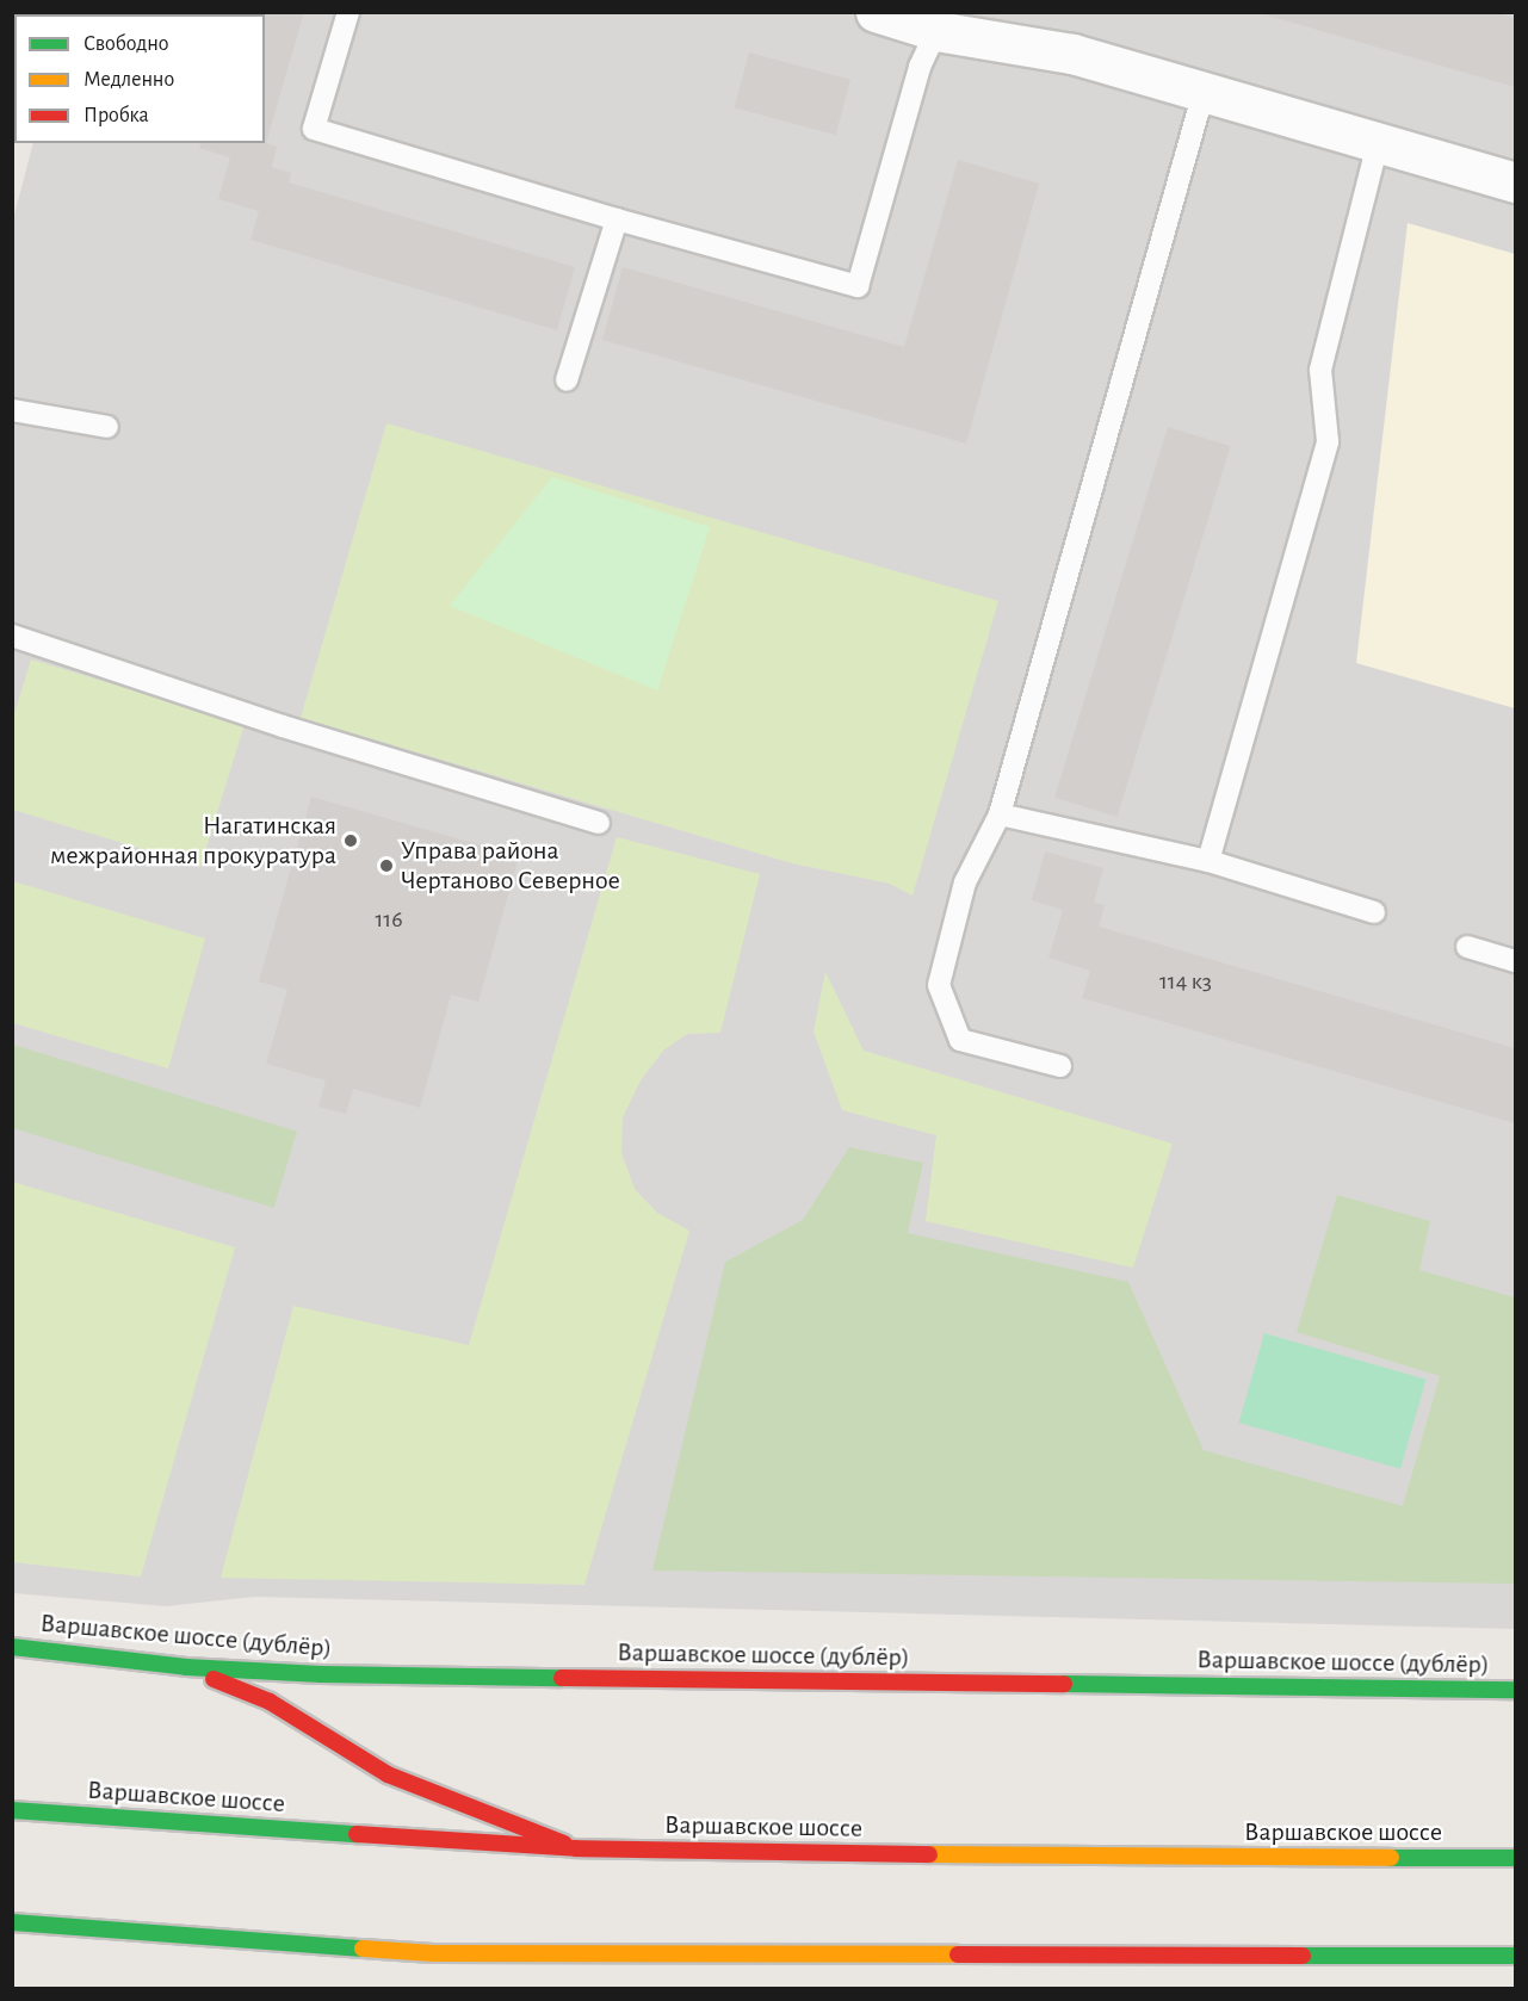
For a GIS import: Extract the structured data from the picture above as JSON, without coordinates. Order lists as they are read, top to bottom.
{
  "streets": {
    "main road": ["Варшавское шоссе (дублёр)", "Варшавское шоссе"]
  },
  "places": ["Нагатинская межрайонная прокуратура", "Управа района Чертаново Северное"],
  "house_numbers": ["116", "114 к3"],
  "legend": ["Свободно", "Медленно", "Пробка"]
}
